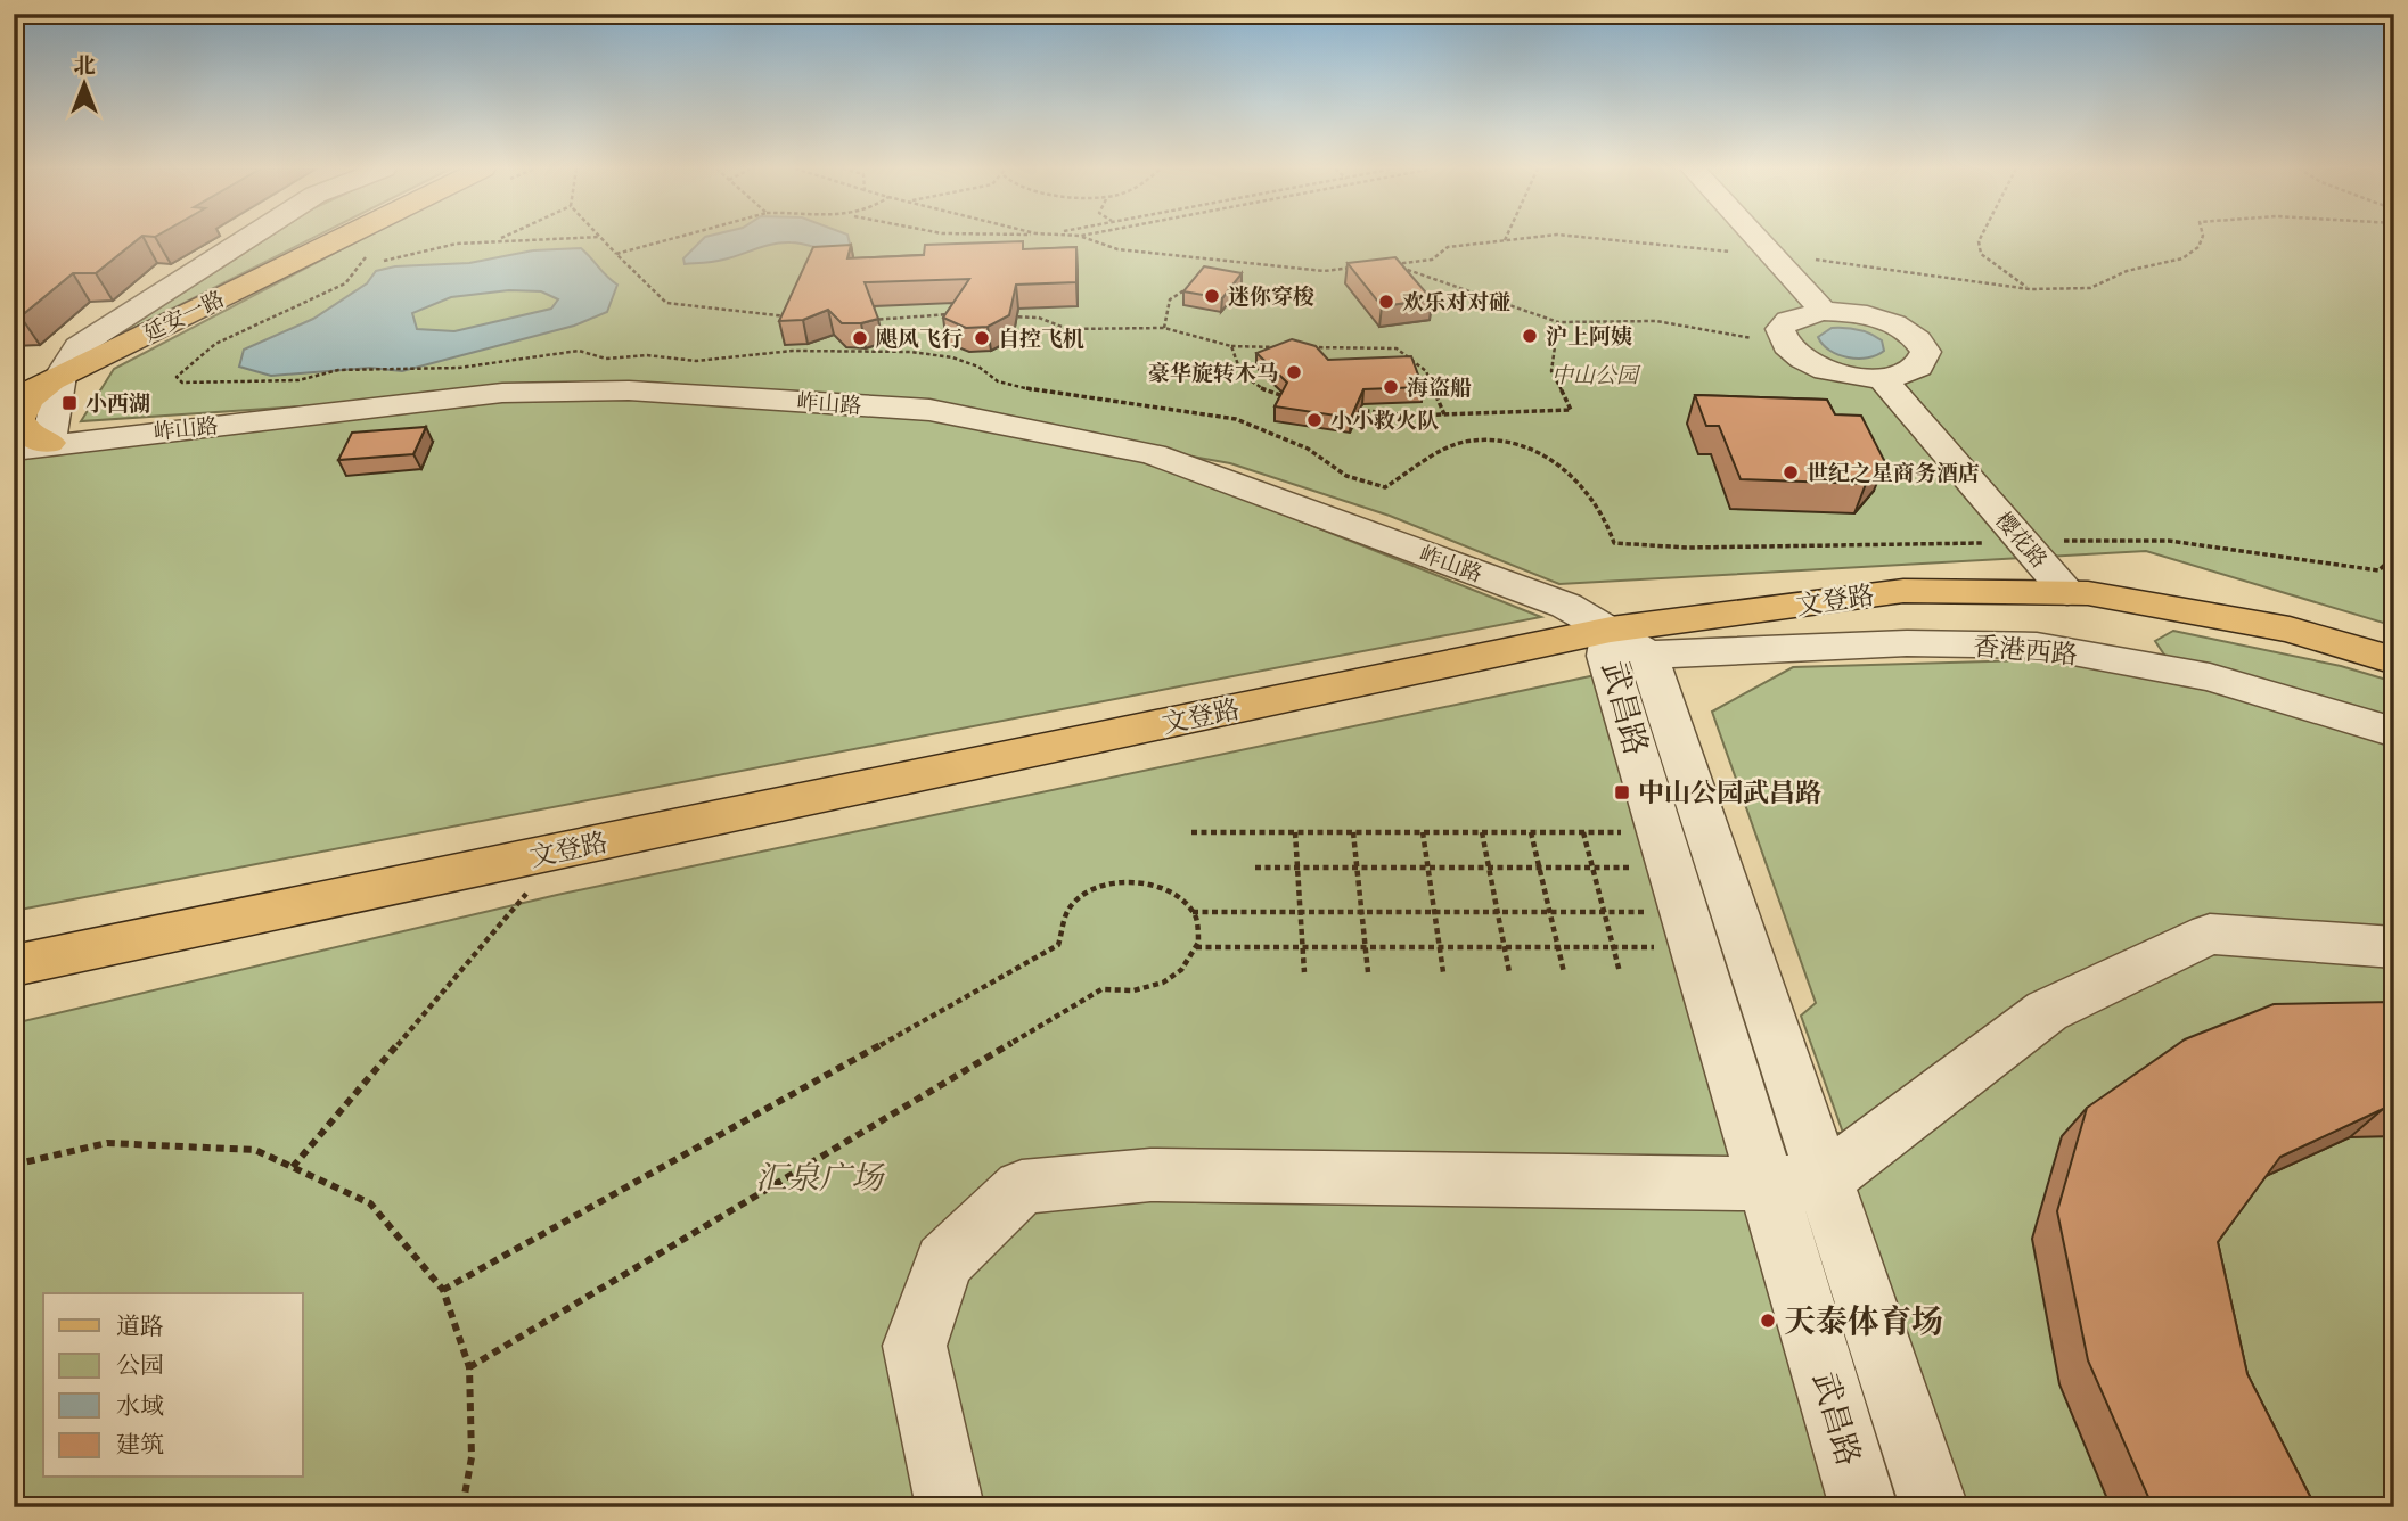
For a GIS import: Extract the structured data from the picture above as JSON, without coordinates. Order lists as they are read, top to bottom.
{
  "streets": {
    "main road": ["延安一路", "文登路"],
    "street": [
      "岞山路",
      "樱花路",
      "香港西路",
      "武昌路"
    ]
  },
  "crossings": [
    ["岞山路", "文登路"],
    ["岞山路", "香港西路"],
    ["岞山路", "武昌路"],
    ["樱花路", "文登路"],
    ["文登路", "香港西路"],
    ["文登路", "武昌路"],
    ["香港西路", "武昌路"]
  ],
  "parks": ["中山公园", "汇泉广场"],
  "places": {
    "other": [
      "迷你穿梭",
      "欢乐对对碰",
      "沪上阿姨",
      "飓风飞行",
      "自控飞机",
      "豪华旋转木马",
      "海盗船",
      "小小救火队",
      "世纪之星商务酒店",
      "天泰体育场"
    ],
    "transit": ["小西湖", "中山公园武昌路"]
  },
  "legend": [
    "道路",
    "公园",
    "水域",
    "建筑"
  ],
  "north": "top"
}
